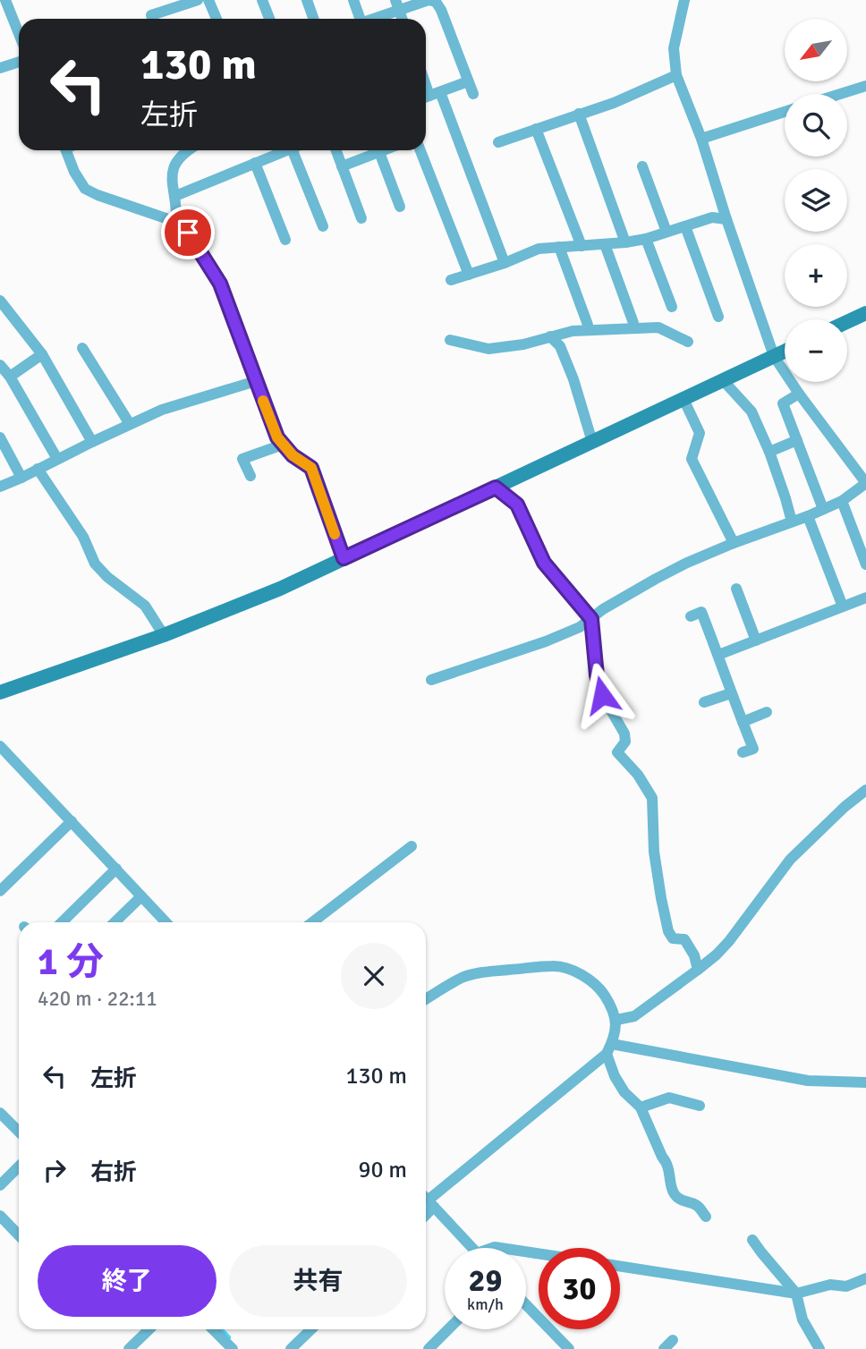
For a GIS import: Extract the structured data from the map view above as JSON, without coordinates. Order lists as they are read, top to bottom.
{
  "north": "bottom left",
  "page": {
    "map_buttons": ["+", "−"],
    "turn": ["130 m", "左折"],
    "heading": ["1 分", "420 m · 22:11"],
    "list": [
      {
        "name": "左折",
        "value": "130 m"
      },
      {
        "name": "右折",
        "value": "90 m"
      }
    ],
    "buttons": ["終了", "共有"],
    "speed": "29 km/h",
    "limit": "30"
  }
}
